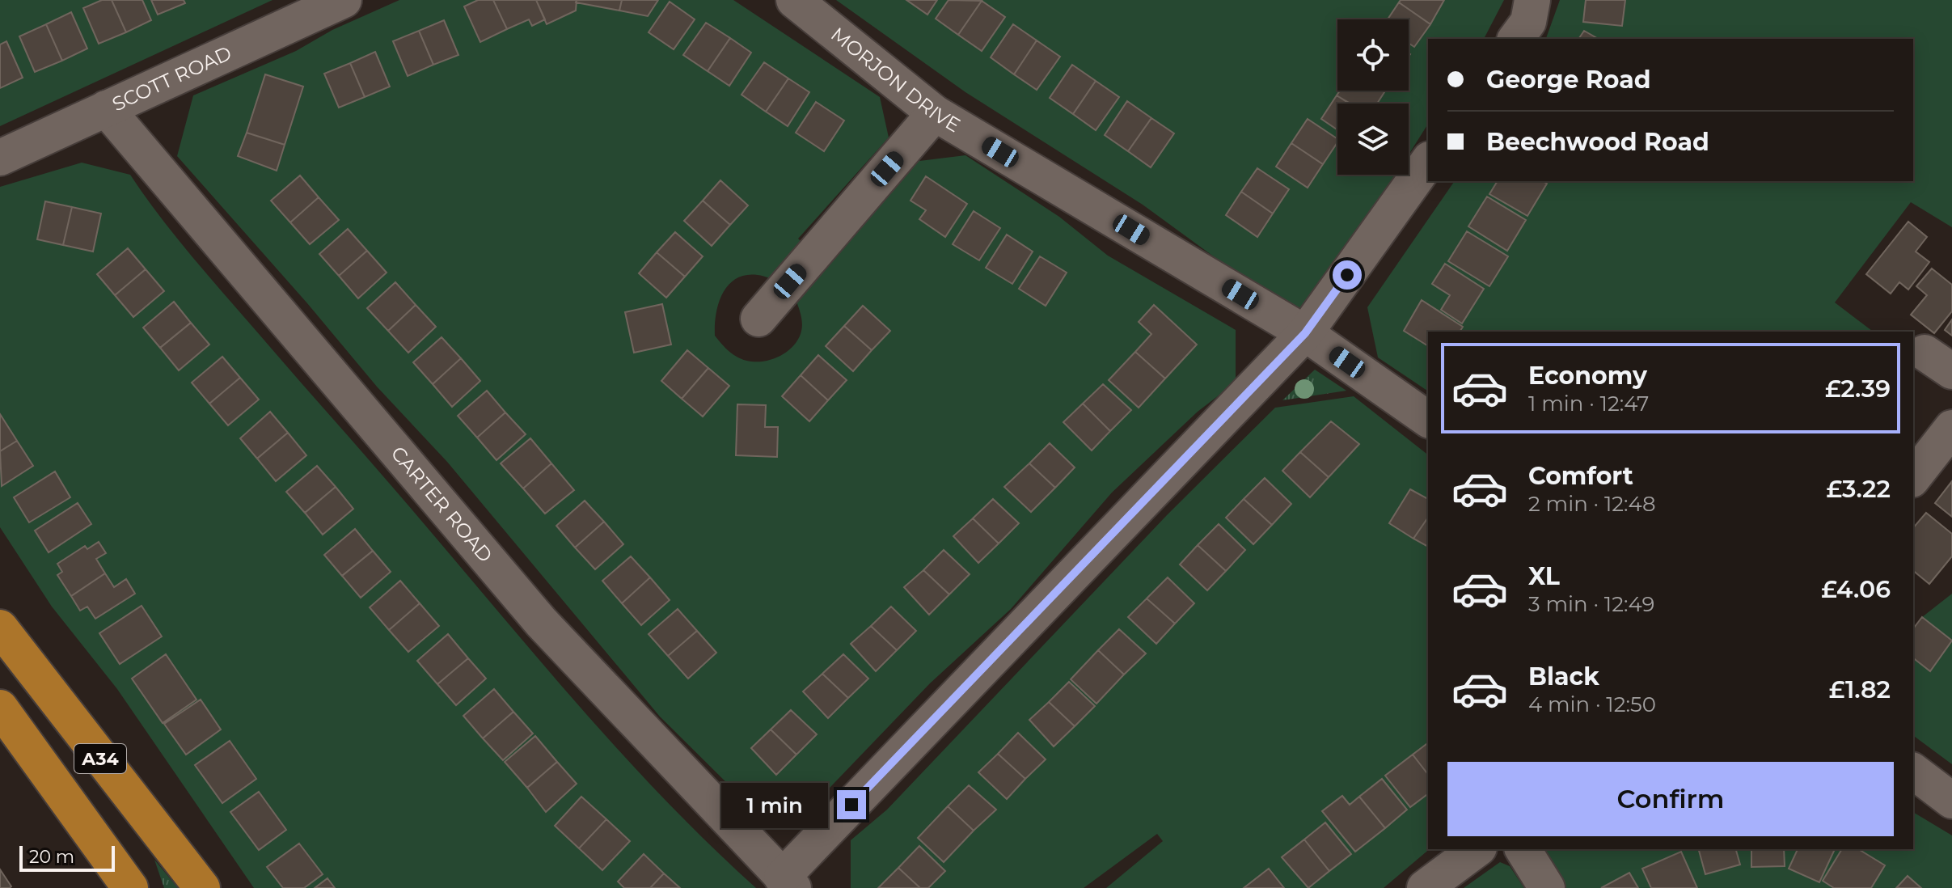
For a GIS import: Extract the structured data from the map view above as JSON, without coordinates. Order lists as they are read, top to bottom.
{
  "streets": {
    "highway": ["A34"],
    "street": ["SCOTT ROAD", "MORJON DRIVE", "CARTER ROAD"]
  },
  "crossings": [
    ["SCOTT ROAD", "CARTER ROAD"]
  ],
  "scale_bar": "20 m",
  "page": {
    "banner": ["George Road", "Beechwood Road"],
    "list": [
      {
        "name": "Economy",
        "note": "1 min · 12:47",
        "value": "£2.39"
      },
      {
        "name": "Comfort",
        "note": "2 min · 12:48",
        "value": "£3.22"
      },
      {
        "name": "XL",
        "note": "3 min · 12:49",
        "value": "£4.06"
      },
      {
        "name": "Black",
        "note": "4 min · 12:50",
        "value": "£1.82"
      }
    ],
    "buttons": "Confirm",
    "bubble": "1 min",
    "scale": "20 m"
  }
}
